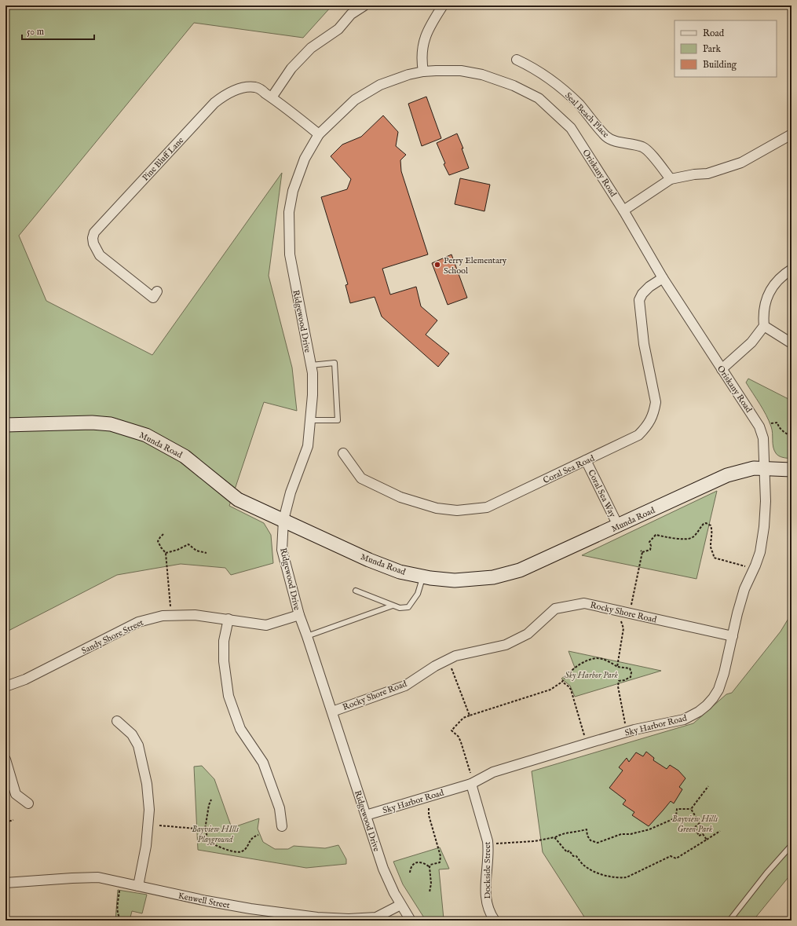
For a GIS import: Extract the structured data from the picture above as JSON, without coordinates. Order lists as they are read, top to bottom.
{
  "streets": {
    "street": [
      "Seal Beach Place",
      "Pine Bluff Lane",
      "Oriskany Road",
      "Ridgewood Drive",
      "Munda Road",
      "Coral Sea Road",
      "Coral Sea Way",
      "Rocky Shore Road",
      "Sandy Shore Street",
      "Sky Harbor Road",
      "Dockside Street",
      "Kenwell Street"
    ]
  },
  "crossings": [
    ["Pine Bluff Lane", "Oriskany Road"],
    ["Pine Bluff Lane", "Ridgewood Drive"],
    ["Oriskany Road", "Ridgewood Drive"],
    ["Oriskany Road", "Munda Road"],
    ["Oriskany Road", "Coral Sea Road"],
    ["Oriskany Road", "Sky Harbor Road"],
    ["Ridgewood Drive", "Munda Road"],
    ["Ridgewood Drive", "Rocky Shore Road"],
    ["Ridgewood Drive", "Sandy Shore Street"],
    ["Ridgewood Drive", "Sky Harbor Road"],
    ["Ridgewood Drive", "Kenwell Street"],
    ["Munda Road", "Coral Sea Way"],
    ["Munda Road", "Sky Harbor Road"],
    ["Coral Sea Road", "Coral Sea Way"],
    ["Rocky Shore Road", "Sky Harbor Road"],
    ["Sky Harbor Road", "Dockside Street"]
  ],
  "parks": ["Sky Harbor Park", "Bayview Hills Green Park", "Bayview HIlls Playground"],
  "places": ["Perry Elementary School"],
  "legend": ["Road", "Park", "Building"],
  "scale_bar": "50 m"
}
